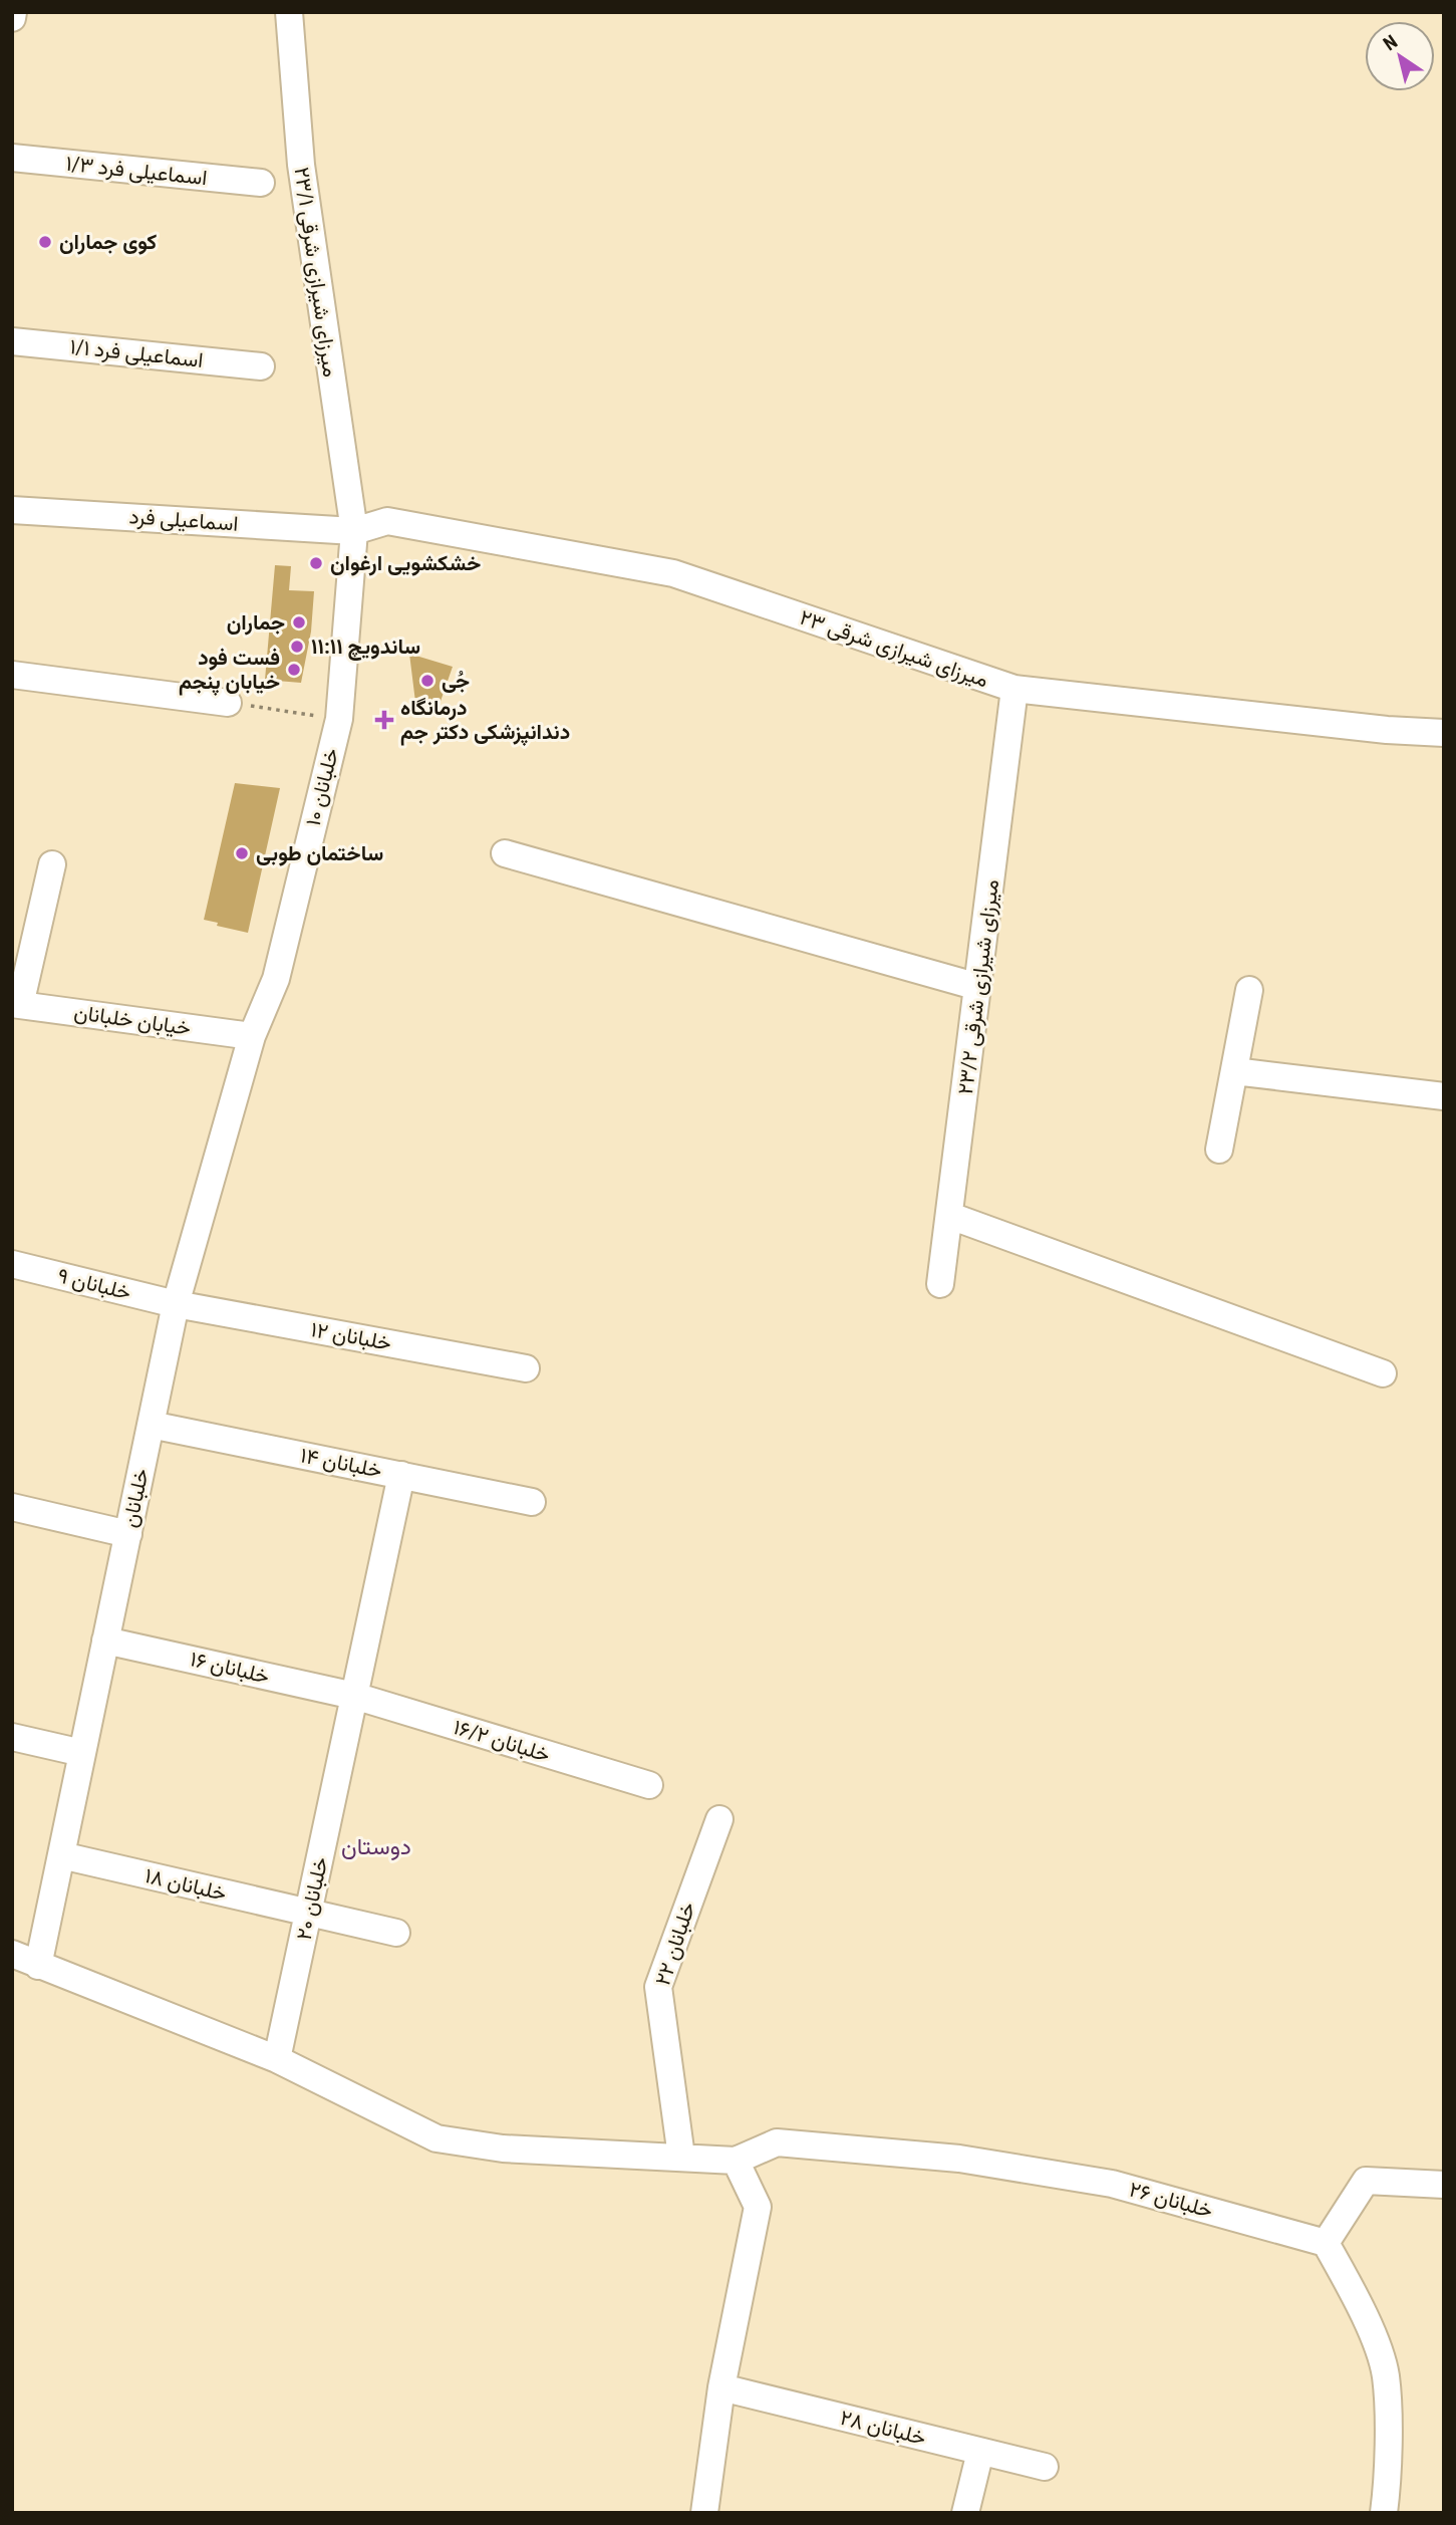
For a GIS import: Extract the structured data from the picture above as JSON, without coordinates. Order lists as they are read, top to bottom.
{
  "streets": {
    "street": [
      "۱/۳ اسماعیلی فرد",
      "۲۳/۱ میرزای شیرازی شرقی",
      "۱/۱ اسماعیلی فرد",
      "اسماعیلی فرد",
      "۲۳ میرزای شیرازی شرقی",
      "۱۰ خلبانان",
      "۲۳/۲ میرزای شیرازی شرقی",
      "خیابان خلبانان",
      "۹ خلبانان",
      "۱۲ خلبانان",
      "۱۴ خلبانان",
      "خلبانان",
      "۱۶ خلبانان",
      "۱۶/۲ خلبانان",
      "۱۸ خلبانان",
      "۲۰ خلبانان",
      "۲۲ خلبانان",
      "۲۶ خلبانان",
      "۲۸ خلبانان"
    ]
  },
  "crossings": [
    ["۲۳/۱ میرزای شیرازی شرقی", "اسماعیلی فرد"],
    ["۲۳/۱ میرزای شیرازی شرقی", "۲۳ میرزای شیرازی شرقی"],
    ["۲۳/۱ میرزای شیرازی شرقی", "۱۰ خلبانان"],
    ["اسماعیلی فرد", "۲۳ میرزای شیرازی شرقی"],
    ["اسماعیلی فرد", "۱۰ خلبانان"],
    ["۲۳ میرزای شیرازی شرقی", "۱۰ خلبانان"],
    ["۲۳ میرزای شیرازی شرقی", "۲۳/۲ میرزای شیرازی شرقی"],
    ["۱۰ خلبانان", "خیابان خلبانان"],
    ["۱۰ خلبانان", "خلبانان"],
    ["خیابان خلبانان", "خلبانان"],
    ["۹ خلبانان", "۱۲ خلبانان"],
    ["۹ خلبانان", "خلبانان"],
    ["۱۲ خلبانان", "خلبانان"],
    ["۱۴ خلبانان", "خلبانان"],
    ["۱۴ خلبانان", "۲۰ خلبانان"],
    ["خلبانان", "۱۶ خلبانان"],
    ["خلبانان", "۱۸ خلبانان"],
    ["۱۶ خلبانان", "۱۶/۲ خلبانان"],
    ["۱۶ خلبانان", "۲۰ خلبانان"],
    ["۱۶/۲ خلبانان", "۲۰ خلبانان"],
    ["۱۸ خلبانان", "۲۰ خلبانان"]
  ],
  "districts": ["دوستان"],
  "places": {
    "other": [
      "کوی جماران",
      "خشکشویی ارغوان",
      "جماران",
      "ساندویچ ۱۱:۱۱",
      "فست فود خیابان پنجم",
      "جُی",
      "ساختمان طوبی"
    ],
    "health": ["درمانگاه دندانپزشکی دکتر جم"]
  },
  "north": "top left"
}
